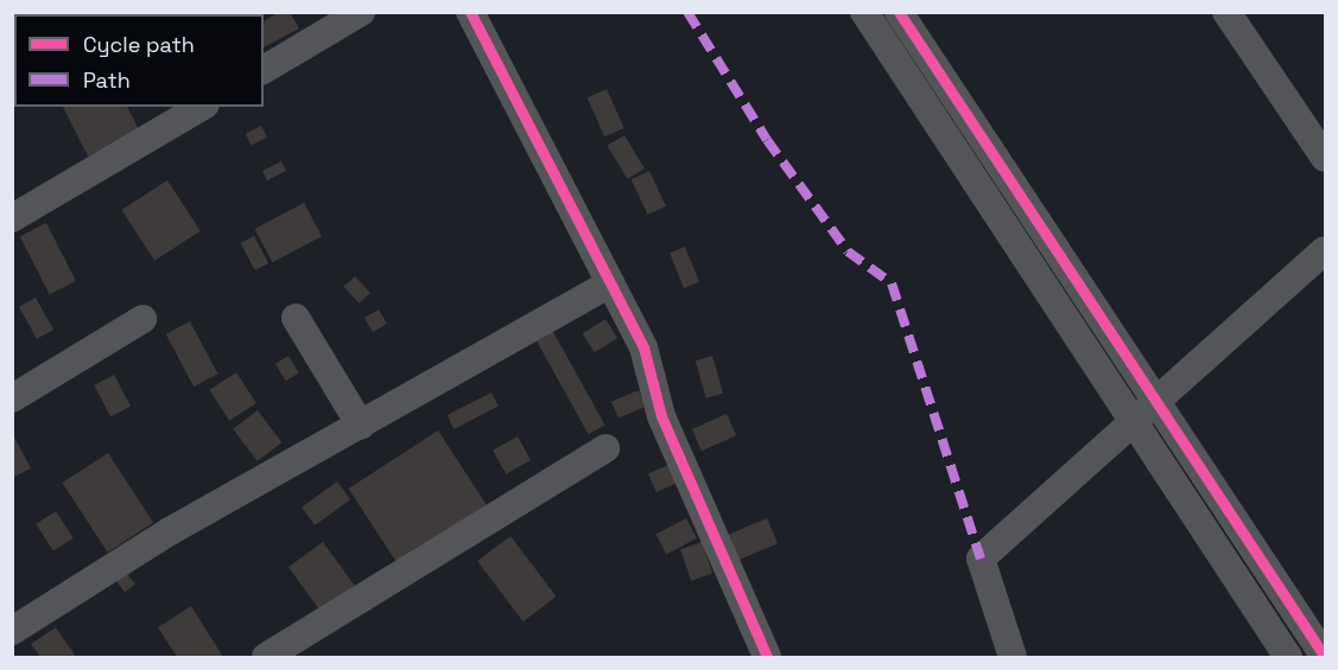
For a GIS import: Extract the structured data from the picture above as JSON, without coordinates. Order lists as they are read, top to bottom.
{
  "legend": ["Cycle path", "Path"]
}
